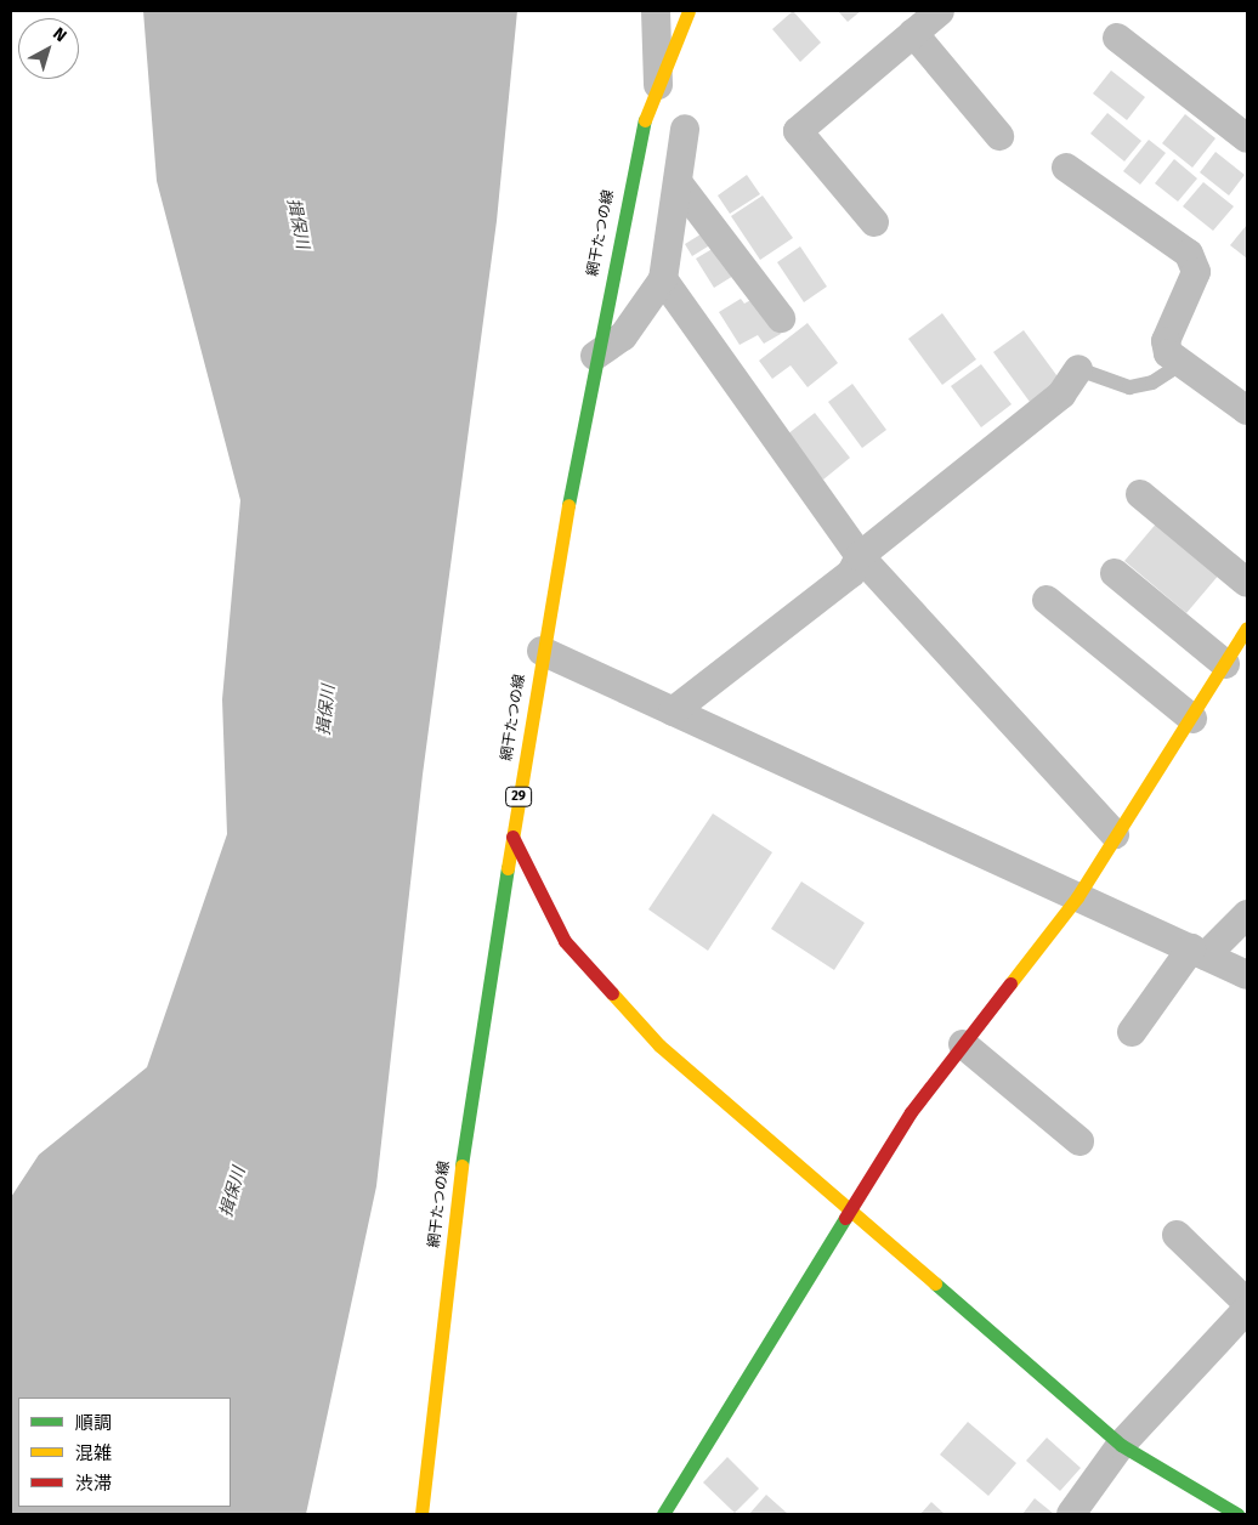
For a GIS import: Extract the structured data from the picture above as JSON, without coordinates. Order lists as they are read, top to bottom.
{
  "streets": {
    "street": ["網干たつの線", "29"]
  },
  "water": ["揖保川"],
  "legend": ["順調", "混雑", "渋滞"],
  "north": "top right"
}
